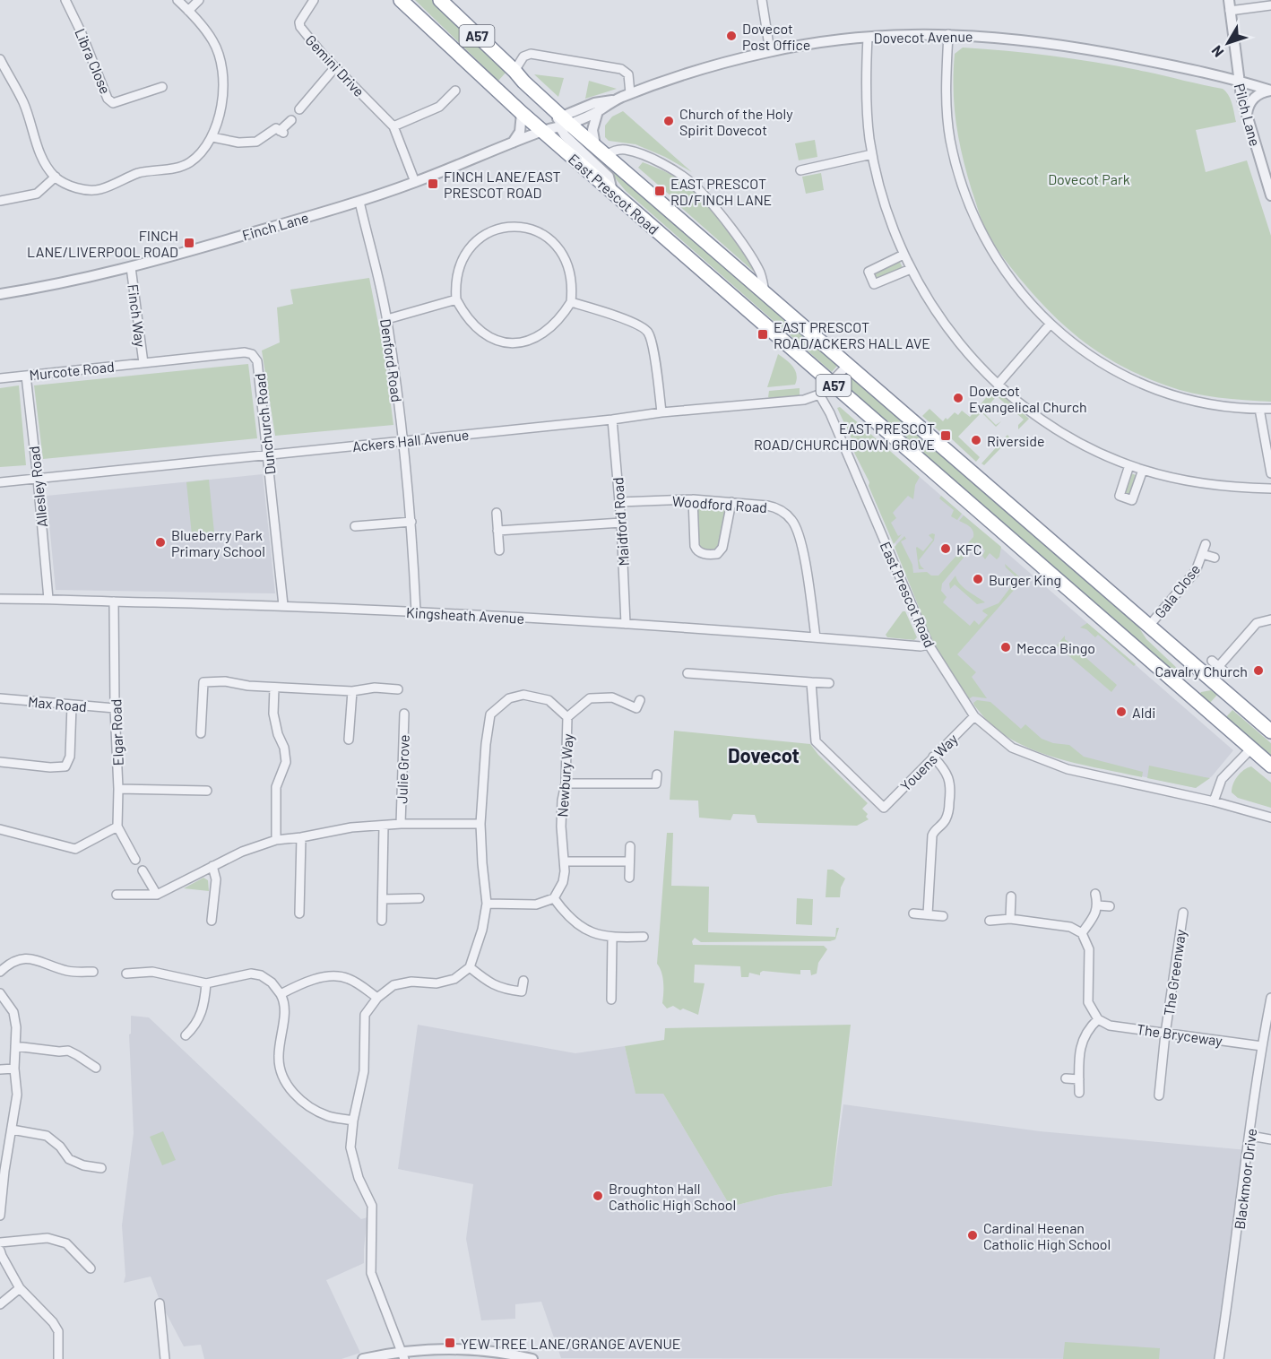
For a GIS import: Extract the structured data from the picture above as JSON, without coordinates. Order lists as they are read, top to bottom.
{
  "streets": {
    "highway": ["A57", "East Prescot Road"],
    "street": [
      "Dovecot Avenue",
      "Libra Close",
      "Gemini Drive",
      "Pilch Lane",
      "Finch Lane",
      "Finch Way",
      "Denford Road",
      "Murcote Road",
      "Dunchurch Road",
      "Ackers Hall Avenue",
      "Allesley Road",
      "Woodford Road",
      "Maidford Road",
      "Gala Close",
      "Kingsheath Avenue",
      "Max Road",
      "Elgar Road",
      "Youens Way",
      "Julie Grove",
      "Newbury Way",
      "The Greenway",
      "The Bryceway",
      "Blackmoor Drive"
    ]
  },
  "crossings": [
    ["Dovecot Avenue", "Pilch Lane"],
    ["Dovecot Avenue", "East Prescot Road"],
    ["Dovecot Avenue", "Finch Lane"],
    ["Gemini Drive", "Finch Lane"],
    ["East Prescot Road", "Finch Lane"],
    ["East Prescot Road", "Ackers Hall Avenue"],
    ["East Prescot Road", "Gala Close"],
    ["East Prescot Road", "Kingsheath Avenue"],
    ["East Prescot Road", "Youens Way"],
    ["Finch Lane", "Finch Way"],
    ["Finch Lane", "Denford Road"],
    ["Finch Way", "Murcote Road"],
    ["Finch Way", "Dunchurch Road"],
    ["Denford Road", "Ackers Hall Avenue"],
    ["Denford Road", "Kingsheath Avenue"],
    ["Murcote Road", "Dunchurch Road"],
    ["Murcote Road", "Allesley Road"],
    ["Dunchurch Road", "Ackers Hall Avenue"],
    ["Dunchurch Road", "Kingsheath Avenue"],
    ["Ackers Hall Avenue", "Allesley Road"],
    ["Ackers Hall Avenue", "Maidford Road"],
    ["Allesley Road", "Kingsheath Avenue"],
    ["Woodford Road", "Maidford Road"],
    ["Woodford Road", "Kingsheath Avenue"],
    ["Maidford Road", "Kingsheath Avenue"],
    ["Kingsheath Avenue", "Elgar Road"],
    ["Max Road", "Elgar Road"],
    ["The Greenway", "The Bryceway"],
    ["The Bryceway", "Blackmoor Drive"]
  ],
  "districts": ["Dovecot"],
  "parks": ["Dovecot Park"],
  "places": {
    "other": [
      "Dovecot Post Office",
      "Church of the Holy Spirit Dovecot",
      "Dovecot Evangelical Church",
      "Riverside",
      "Blueberry Park Primary School",
      "KFC",
      "Burger King",
      "Mecca Bingo",
      "Cavalry Church",
      "Aldi",
      "Broughton Hall Catholic High School",
      "Cardinal Heenan Catholic High School"
    ],
    "transit": [
      "FINCH LANE/EAST PRESCOT ROAD",
      "EAST PRESCOT RD/FINCH LANE",
      "FINCH LANE/LIVERPOOL ROAD",
      "EAST PRESCOT ROAD/ACKERS HALL AVE",
      "EAST PRESCOT ROAD/CHURCHDOWN GROVE",
      "YEW TREE LANE/GRANGE AVENUE"
    ]
  },
  "north": "bottom left"
}
